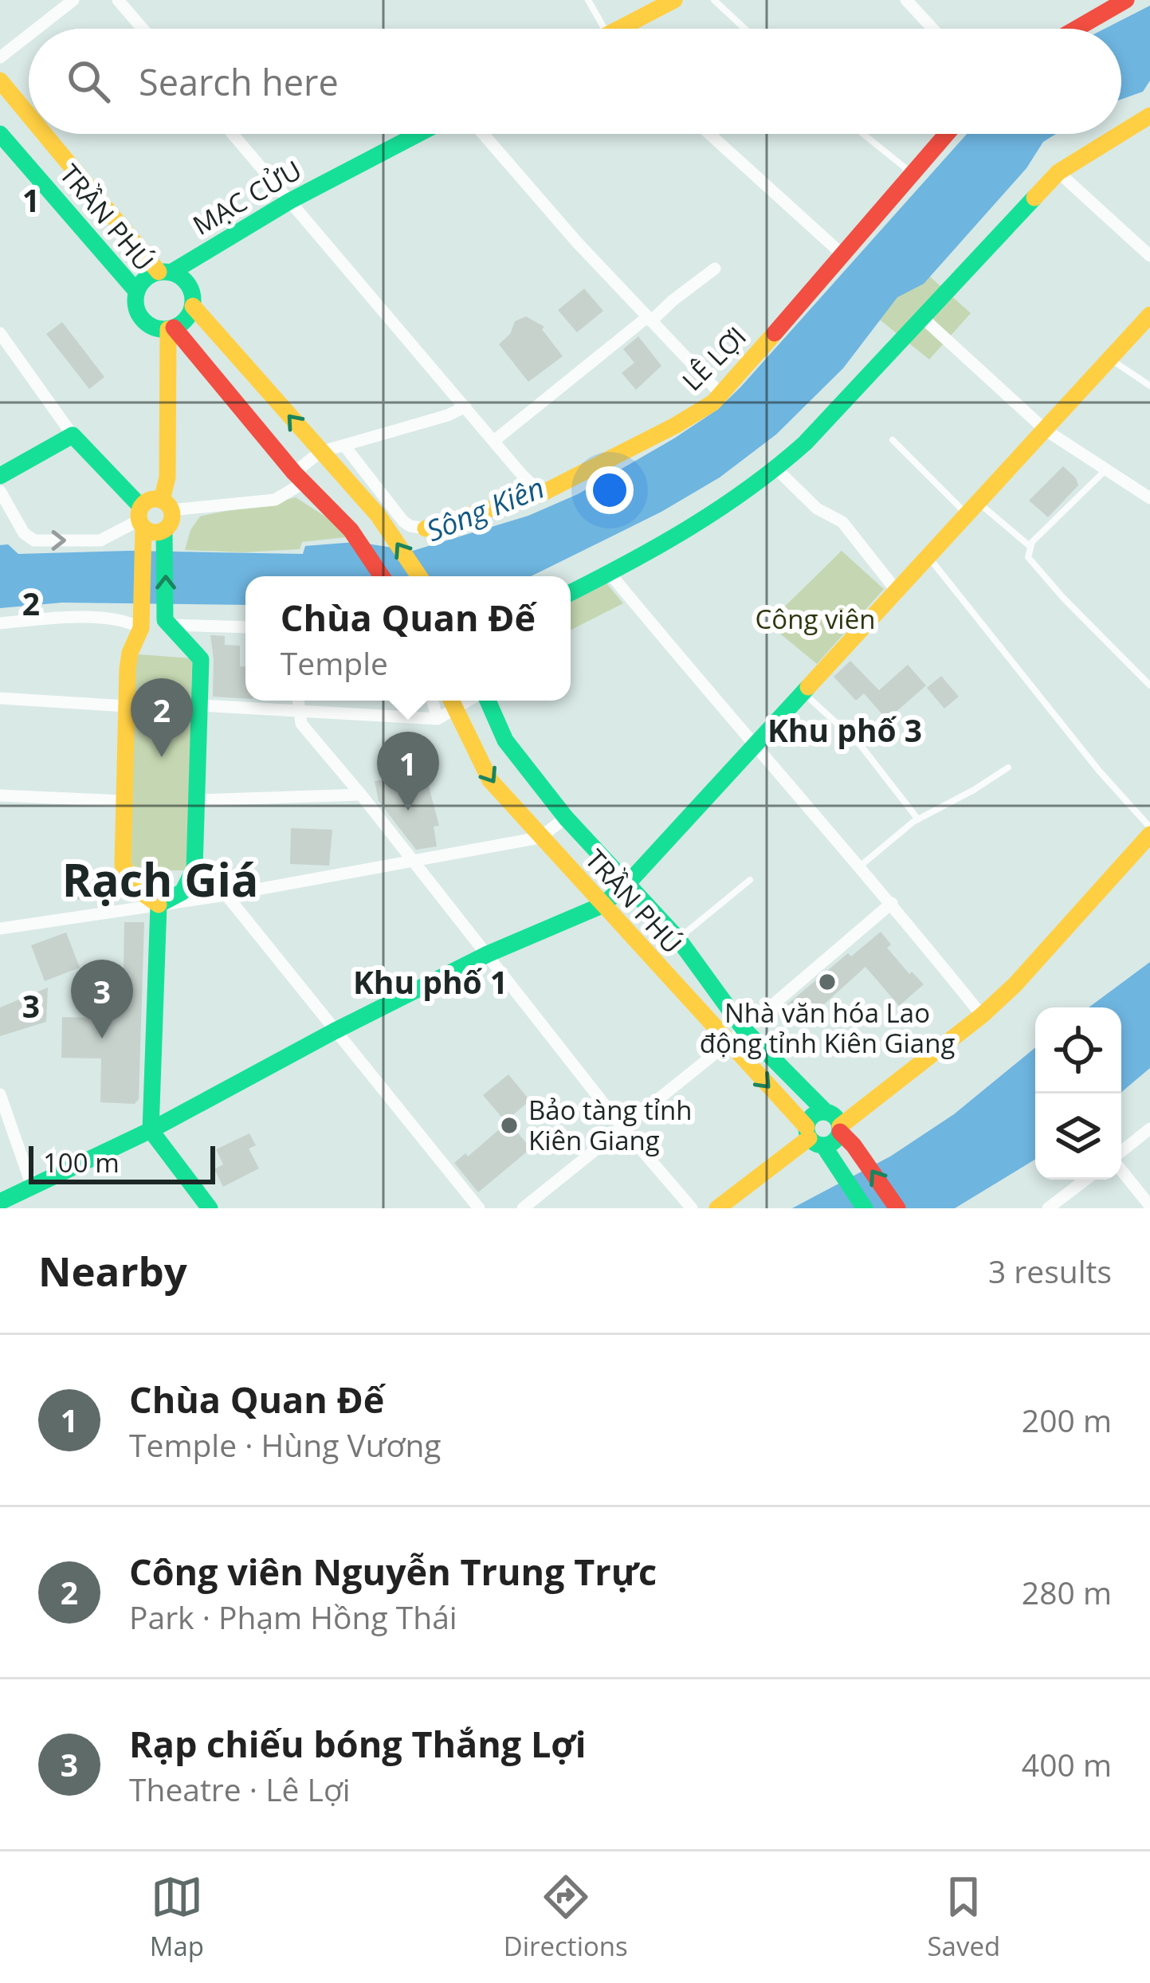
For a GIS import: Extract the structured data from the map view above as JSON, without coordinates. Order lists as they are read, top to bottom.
{
  "streets": {
    "main road": ["MẠC CỬU", "TRẦN PHÚ", "LÊ LỢI"]
  },
  "crossings": [
    ["MẠC CỬU", "TRẦN PHÚ"]
  ],
  "districts": ["Khu phố 3", "Rạch Giá", "Khu phố 1"],
  "water": ["Sông Kiên"],
  "parks": ["Công viên"],
  "places": ["Nhà văn hóa Lao động tỉnh Kiên Giang", "Bảo tàng tỉnh Kiên Giang"],
  "scale_bar": "100 m",
  "page": {
    "search": "Search here",
    "popup": ["Chùa Quan Đế", "Temple"],
    "pins": ["2", "1", "3"],
    "scale": "100 m",
    "heading": ["Nearby", "3 results"],
    "list": [
      {
        "mark": "1",
        "name": "Chùa Quan Đế",
        "note": "Temple · Hùng Vương",
        "value": "200 m"
      },
      {
        "mark": "2",
        "name": "Công viên Nguyễn Trung Trực",
        "note": "Park · Phạm Hồng Thái",
        "value": "280 m"
      },
      {
        "mark": "3",
        "name": "Rạp chiếu bóng Thắng Lợi",
        "note": "Theatre · Lê Lợi",
        "value": "400 m"
      }
    ],
    "nav": ["Map", "Directions", "Saved"]
  },
  "grid": {
    "rows": ["1", "2", "3"]
  }
}
